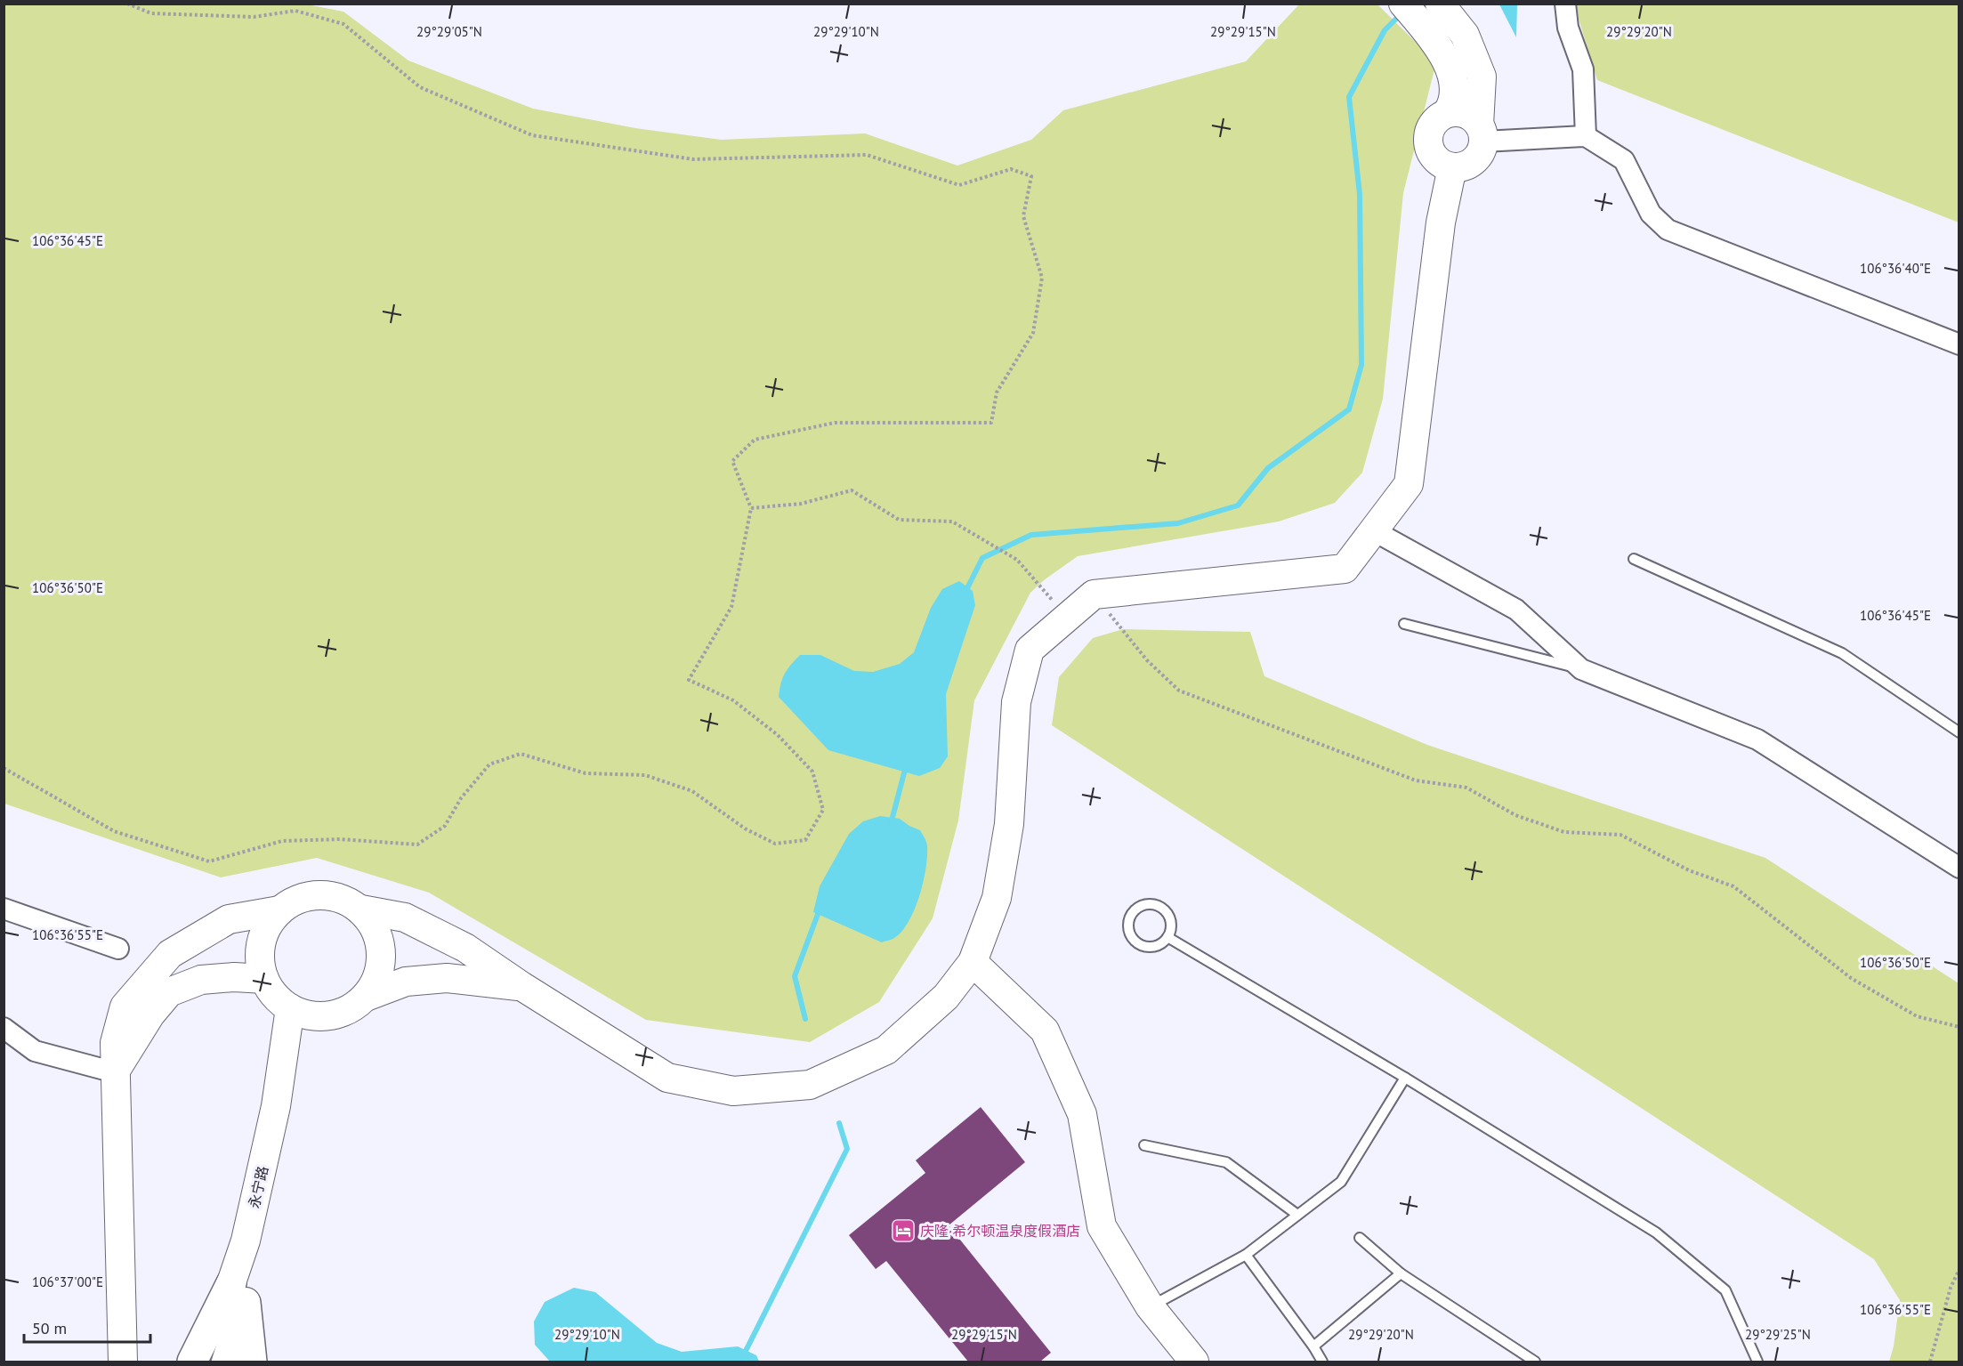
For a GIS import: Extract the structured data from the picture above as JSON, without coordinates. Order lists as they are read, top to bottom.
{
  "streets": {
    "street": ["永宁路"]
  },
  "places": {
    "hotel": ["庆隆·希尔顿温泉度假酒店"]
  },
  "scale_bar": "50 m",
  "coordinates": [
    "29°29'05\"N",
    "29°29'10\"N",
    "29°29'15\"N",
    "29°29'20\"N",
    "106°36'45\"E",
    "106°36'40\"E",
    "106°36'50\"E",
    "106°36'55\"E",
    "106°37'00\"E",
    "29°29'25\"N"
  ]
}
